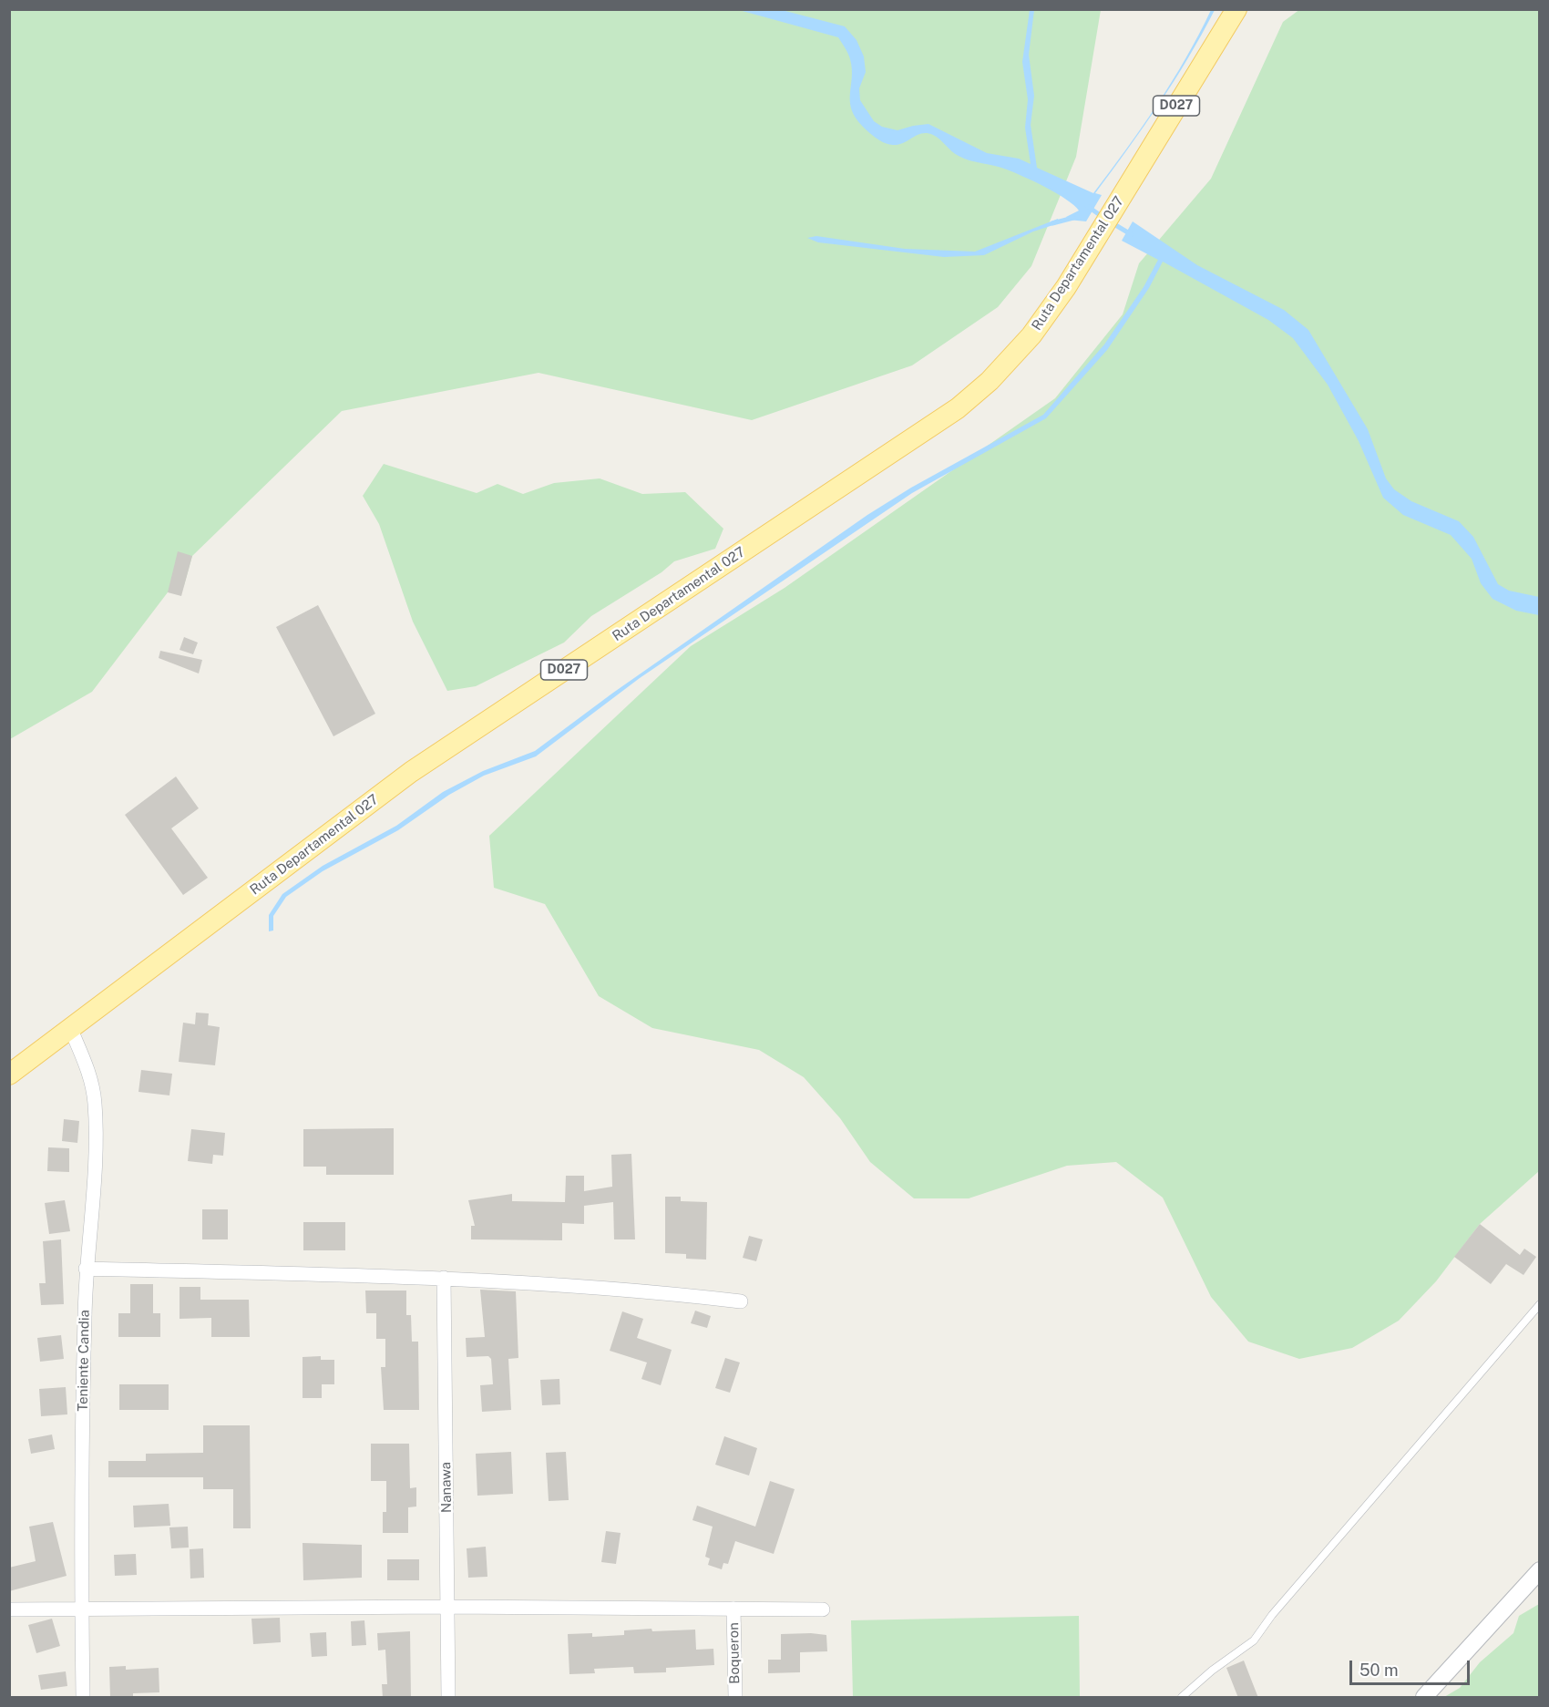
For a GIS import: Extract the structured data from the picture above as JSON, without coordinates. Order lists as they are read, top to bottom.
{
  "streets": {
    "main road": ["D027", "Ruta Departamental 027"],
    "street": ["Teniente Candia", "Nanawa", "Boqueron"]
  },
  "crossings": [
    ["Ruta Departamental 027", "Teniente Candia"]
  ],
  "scale_bar": "50 m"
}
